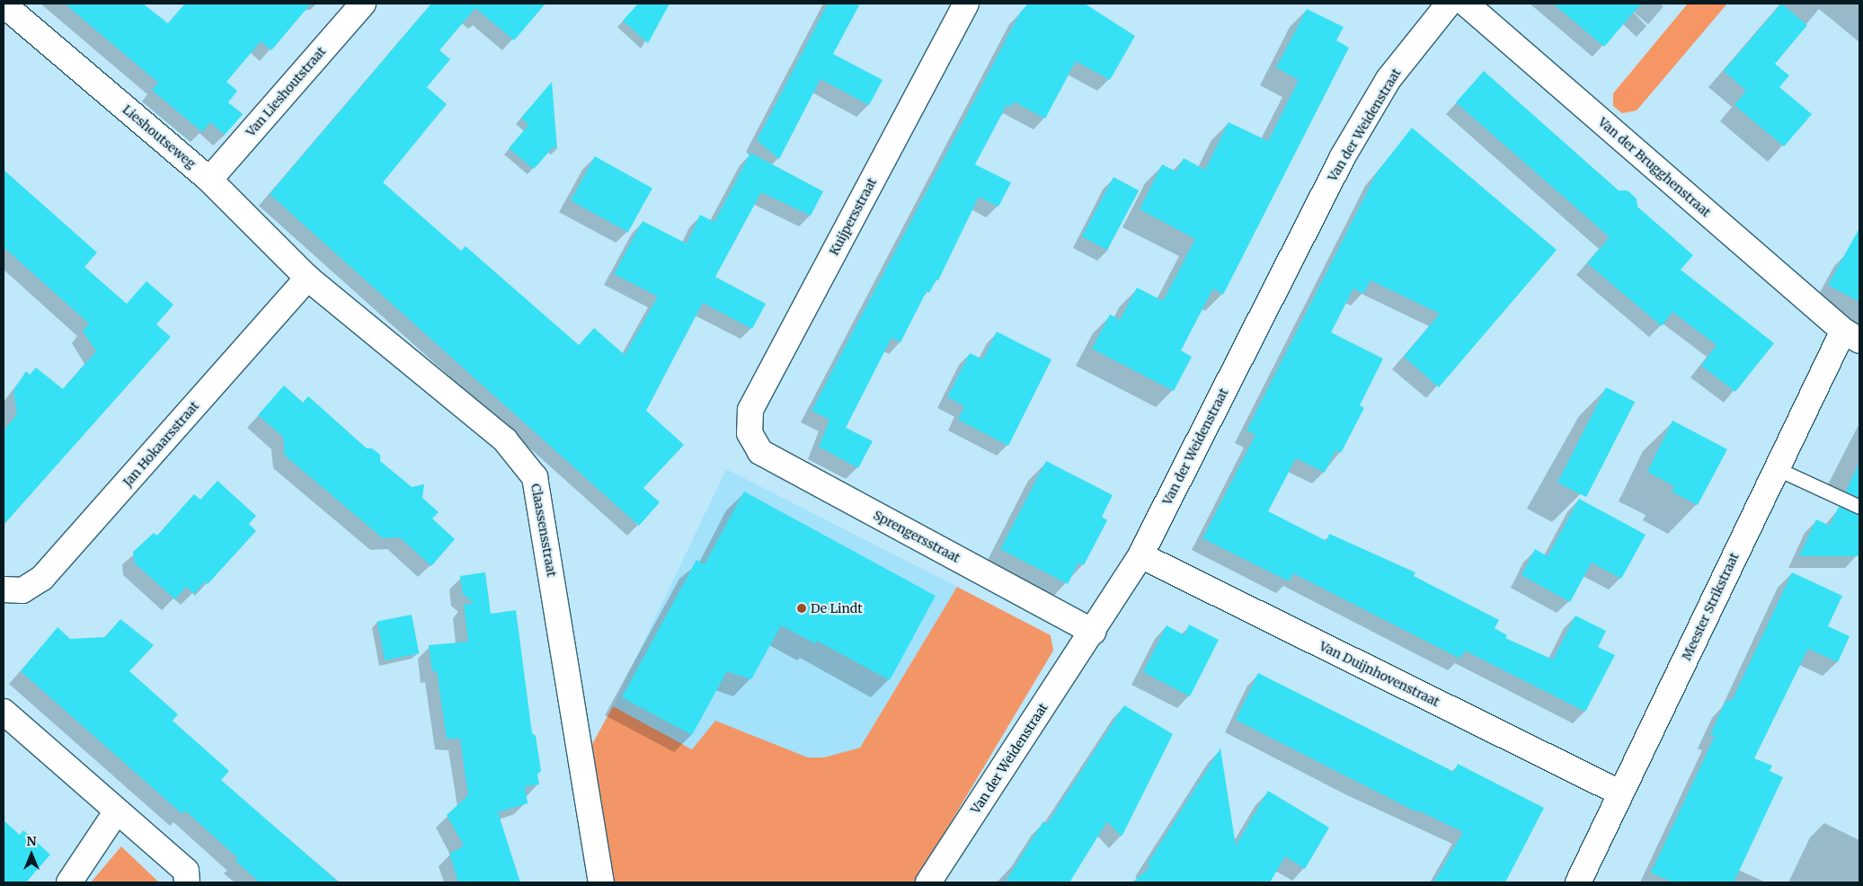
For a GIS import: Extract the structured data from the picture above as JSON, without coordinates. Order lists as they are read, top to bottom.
{
  "streets": {
    "street": [
      "Van Lieshoutstraat",
      "Van der Weidenstraat",
      "Lieshoutseweg",
      "Van der Brugghenstraat",
      "Kuijpersstraat",
      "Jan Hokaarsstraat",
      "Claassensstraat",
      "Sprengersstraat",
      "Meester Strikstraat",
      "Van Duijnhovenstraat"
    ]
  },
  "crossings": [
    ["Van Lieshoutstraat", "Lieshoutseweg"],
    ["Van der Weidenstraat", "Sprengersstraat"],
    ["Van der Weidenstraat", "Van Duijnhovenstraat"],
    ["Lieshoutseweg", "Jan Hokaarsstraat"],
    ["Lieshoutseweg", "Claassensstraat"],
    ["Van der Brugghenstraat", "Meester Strikstraat"],
    ["Kuijpersstraat", "Sprengersstraat"],
    ["Jan Hokaarsstraat", "Claassensstraat"],
    ["Meester Strikstraat", "Van Duijnhovenstraat"]
  ],
  "places": ["De Lindt"],
  "north": "top"
}
